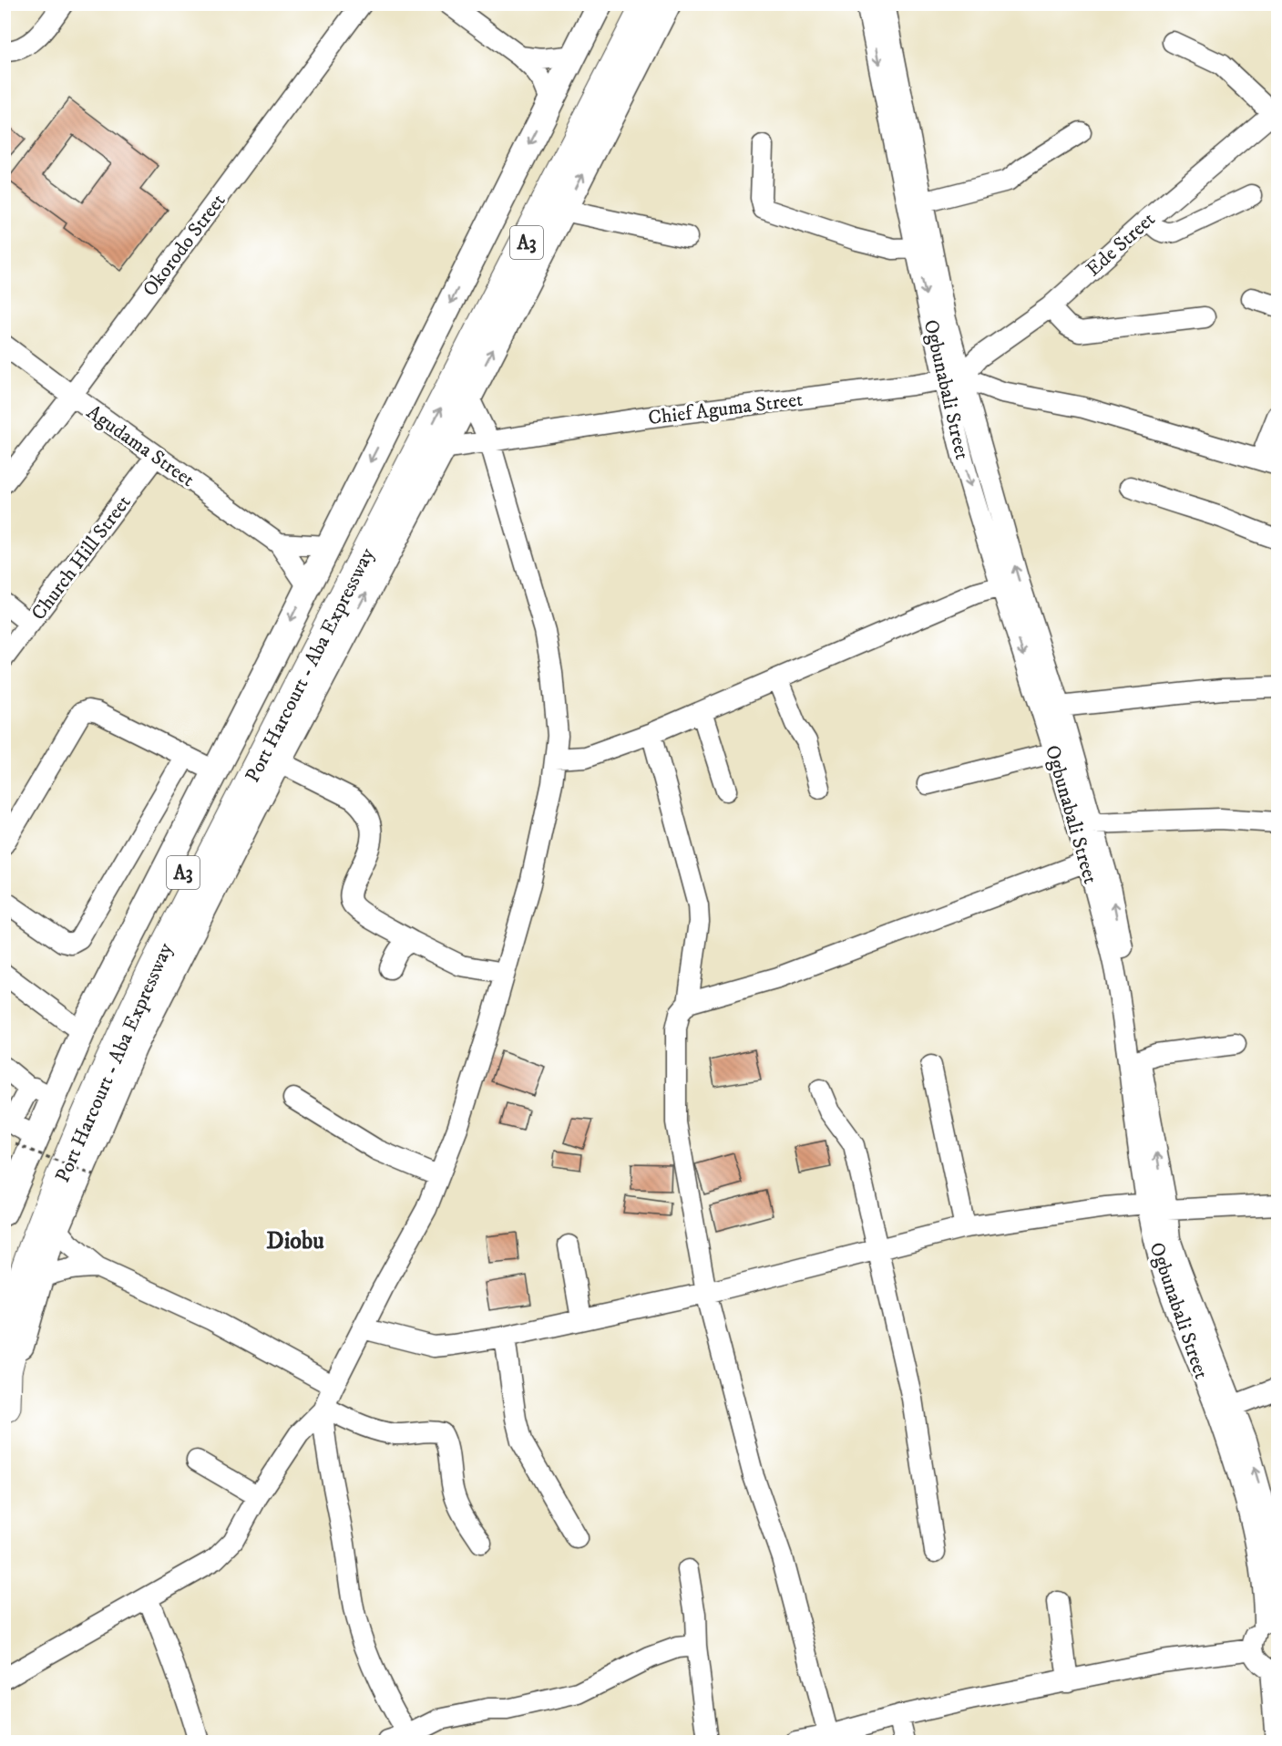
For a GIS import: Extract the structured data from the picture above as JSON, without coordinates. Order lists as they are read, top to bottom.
{
  "streets": {
    "highway": ["A3", "Port Harcourt - Aba Expressway"],
    "street": [
      "Ede Street",
      "Okorodo Street",
      "Ogbunabali Street",
      "Chief Aguma Street",
      "Agudama Street",
      "Church Hill Street"
    ]
  },
  "crossings": [
    ["Ede Street", "Ogbunabali Street"],
    ["Ede Street", "Chief Aguma Street"],
    ["Okorodo Street", "Agudama Street"],
    ["Ogbunabali Street", "Chief Aguma Street"],
    ["Agudama Street", "Church Hill Street"]
  ],
  "districts": ["Diobu"]
}
